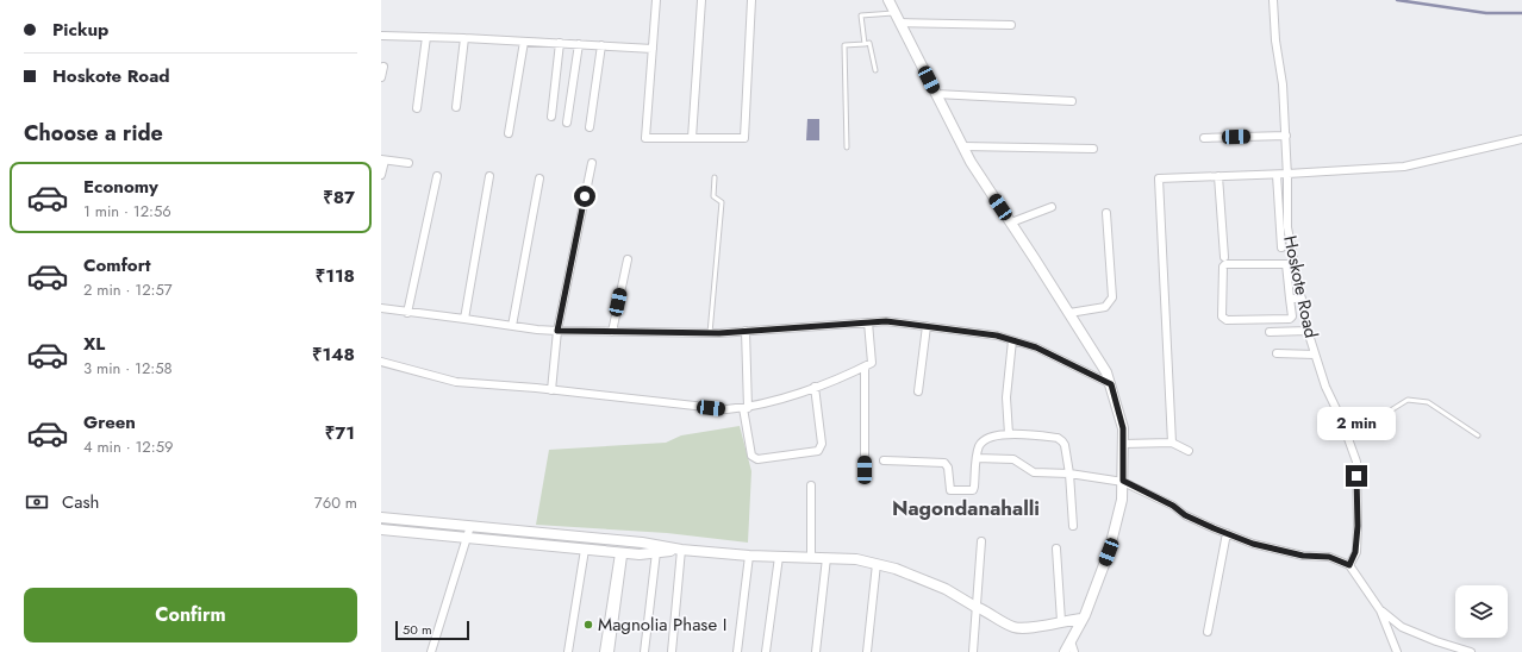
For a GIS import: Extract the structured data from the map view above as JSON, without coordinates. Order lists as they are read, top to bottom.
{
  "streets": {
    "street": ["Hoskote Road"]
  },
  "districts": ["Nagondanahalli"],
  "places": ["Magnolia Phase I"],
  "scale_bar": "50 m",
  "page": {
    "banner": ["Pickup", "Hoskote Road"],
    "heading": "Choose a ride",
    "list": [
      {
        "name": "Economy",
        "note": "1 min · 12:56",
        "value": "₹87"
      },
      {
        "name": "Comfort",
        "note": "2 min · 12:57",
        "value": "₹118"
      },
      {
        "name": "XL",
        "note": "3 min · 12:58",
        "value": "₹148"
      },
      {
        "name": "Green",
        "note": "4 min · 12:59",
        "value": "₹71"
      }
    ],
    "bubble": "2 min",
    "pay": ["Cash", "760 m"],
    "buttons": "Confirm",
    "scale": "50 m"
  }
}
